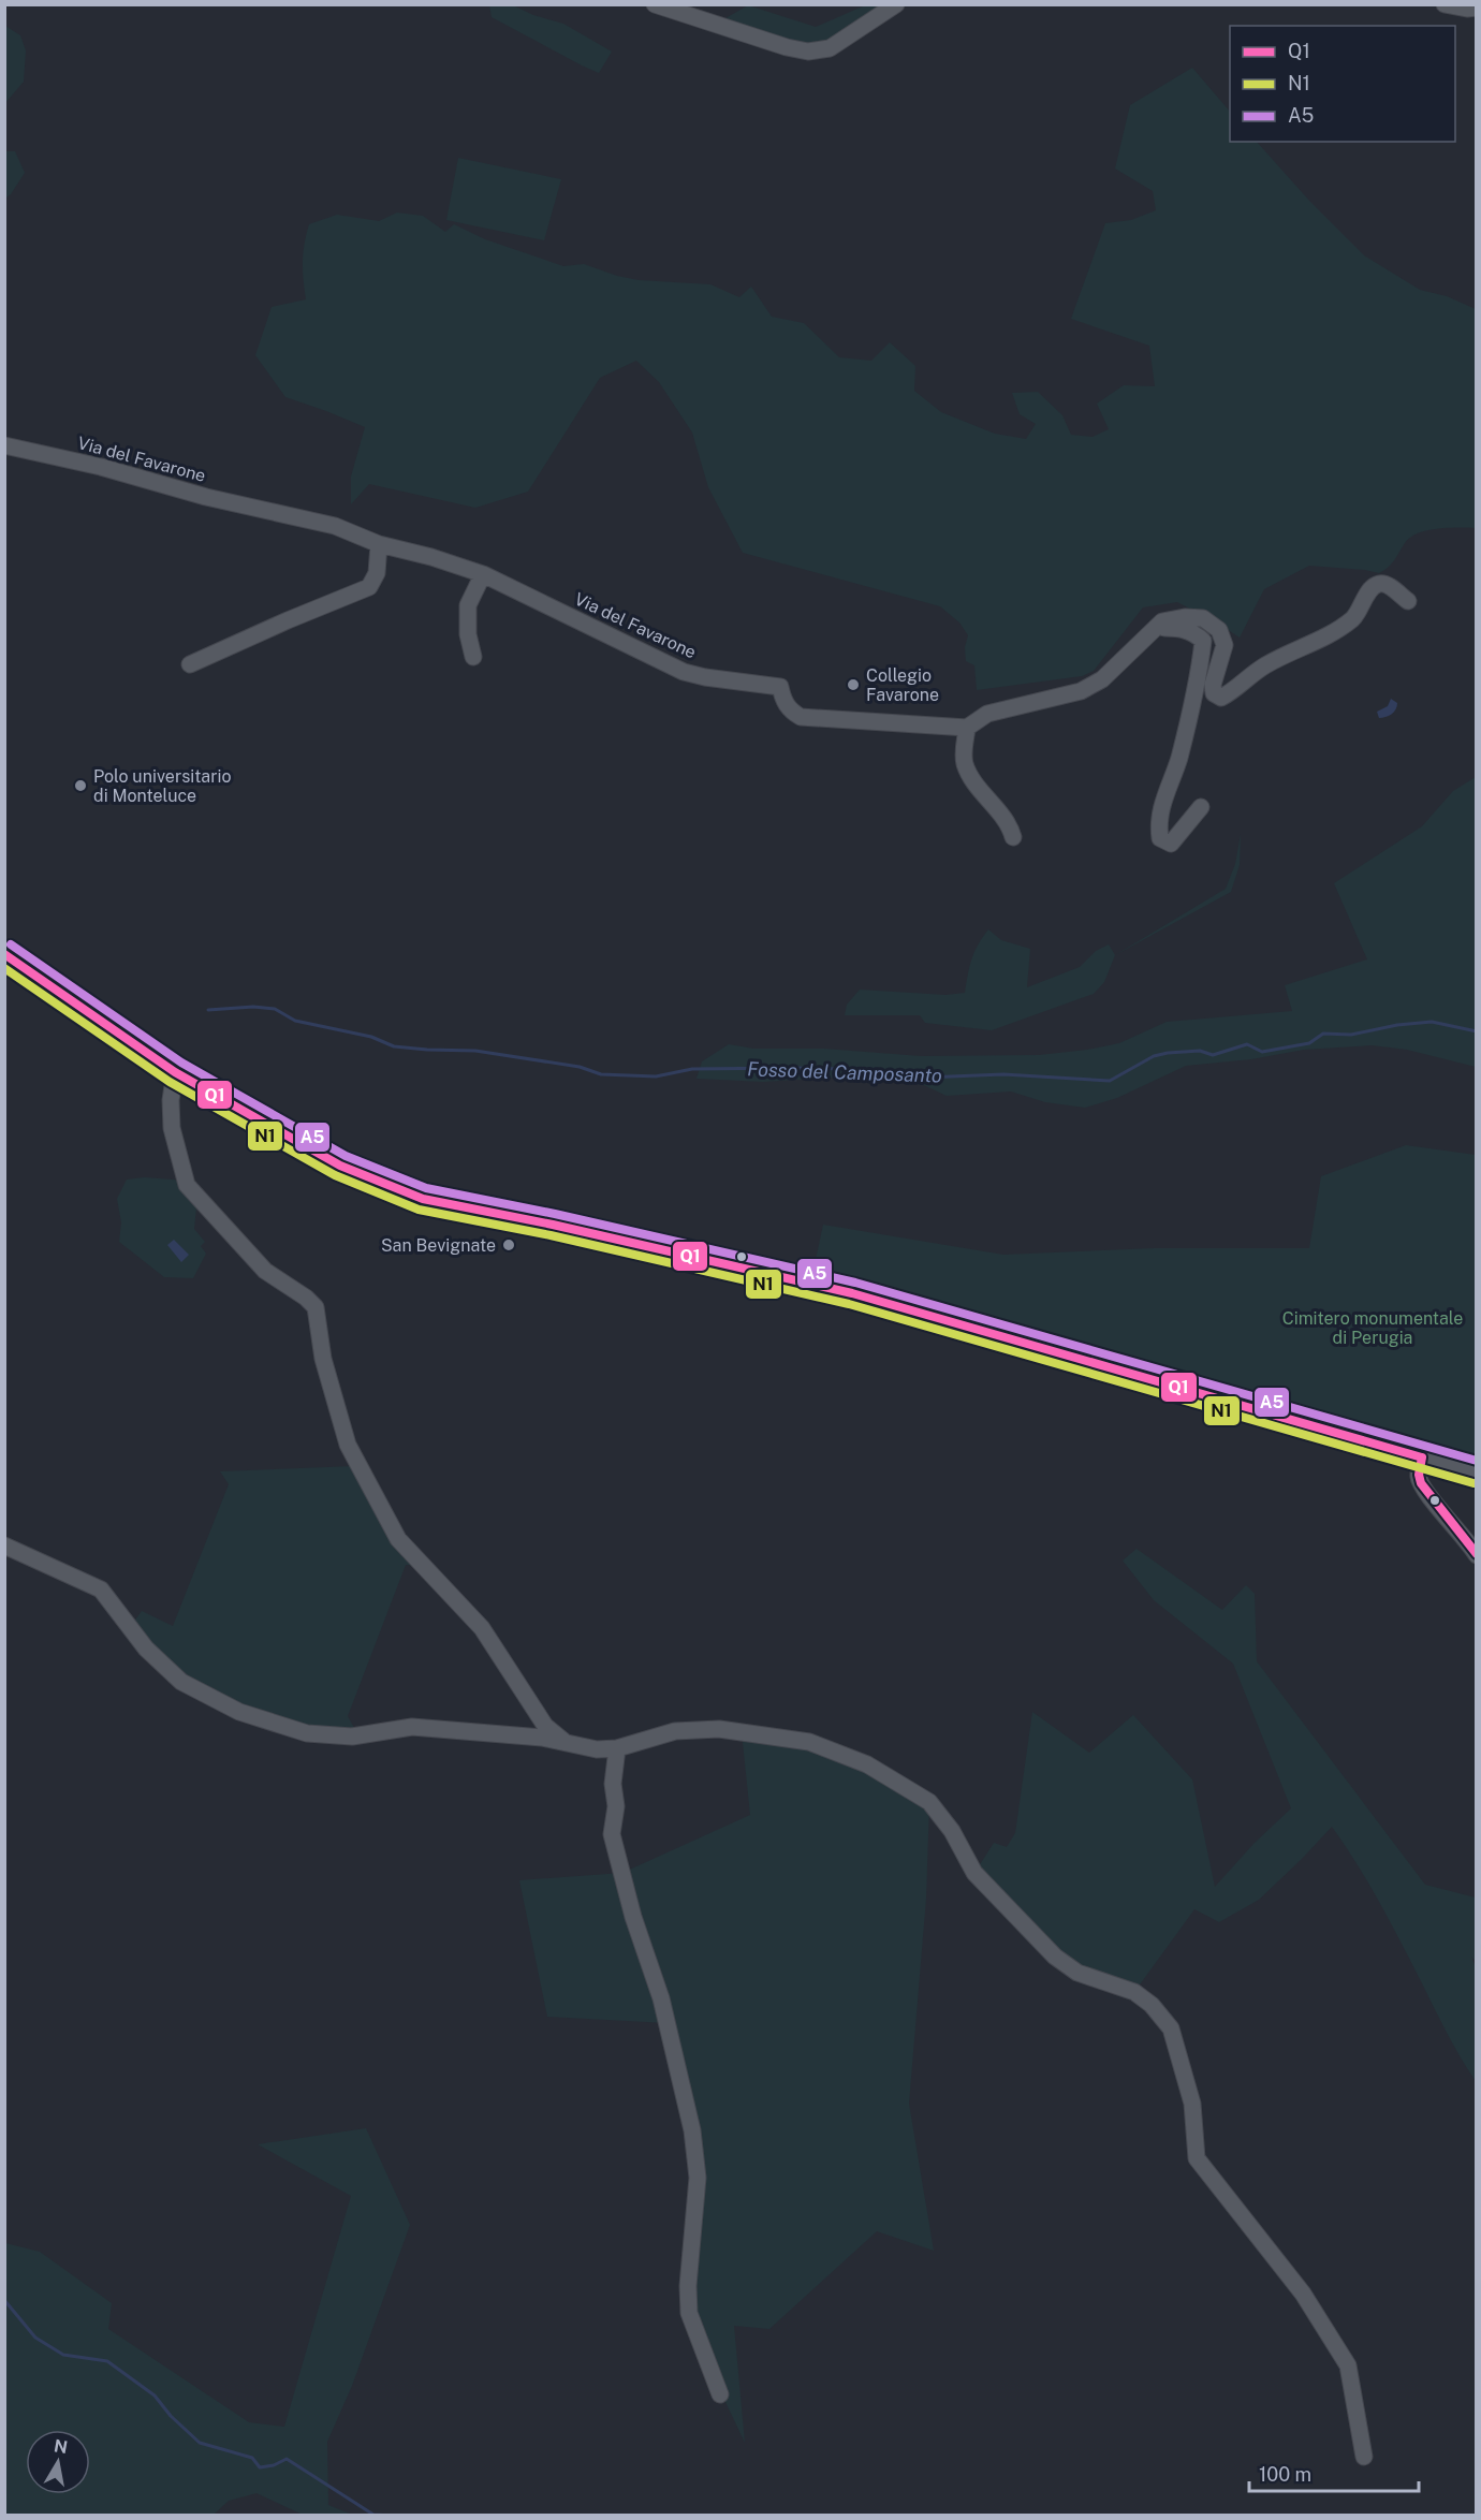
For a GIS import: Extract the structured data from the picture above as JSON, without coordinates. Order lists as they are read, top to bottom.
{
  "streets": {
    "street": ["Via del Favarone"]
  },
  "water": ["Fosso del Camposanto"],
  "parks": ["Cimitero monumentale di Perugia"],
  "places": ["Collegio Favarone", "Polo universitario di Monteluce", "San Bevignate"],
  "lines": ["transit line A5", "transit line Q1", "transit line N1"],
  "legend": ["Q1", "N1", "A5"],
  "scale_bar": "100 m",
  "north": "top"
}
